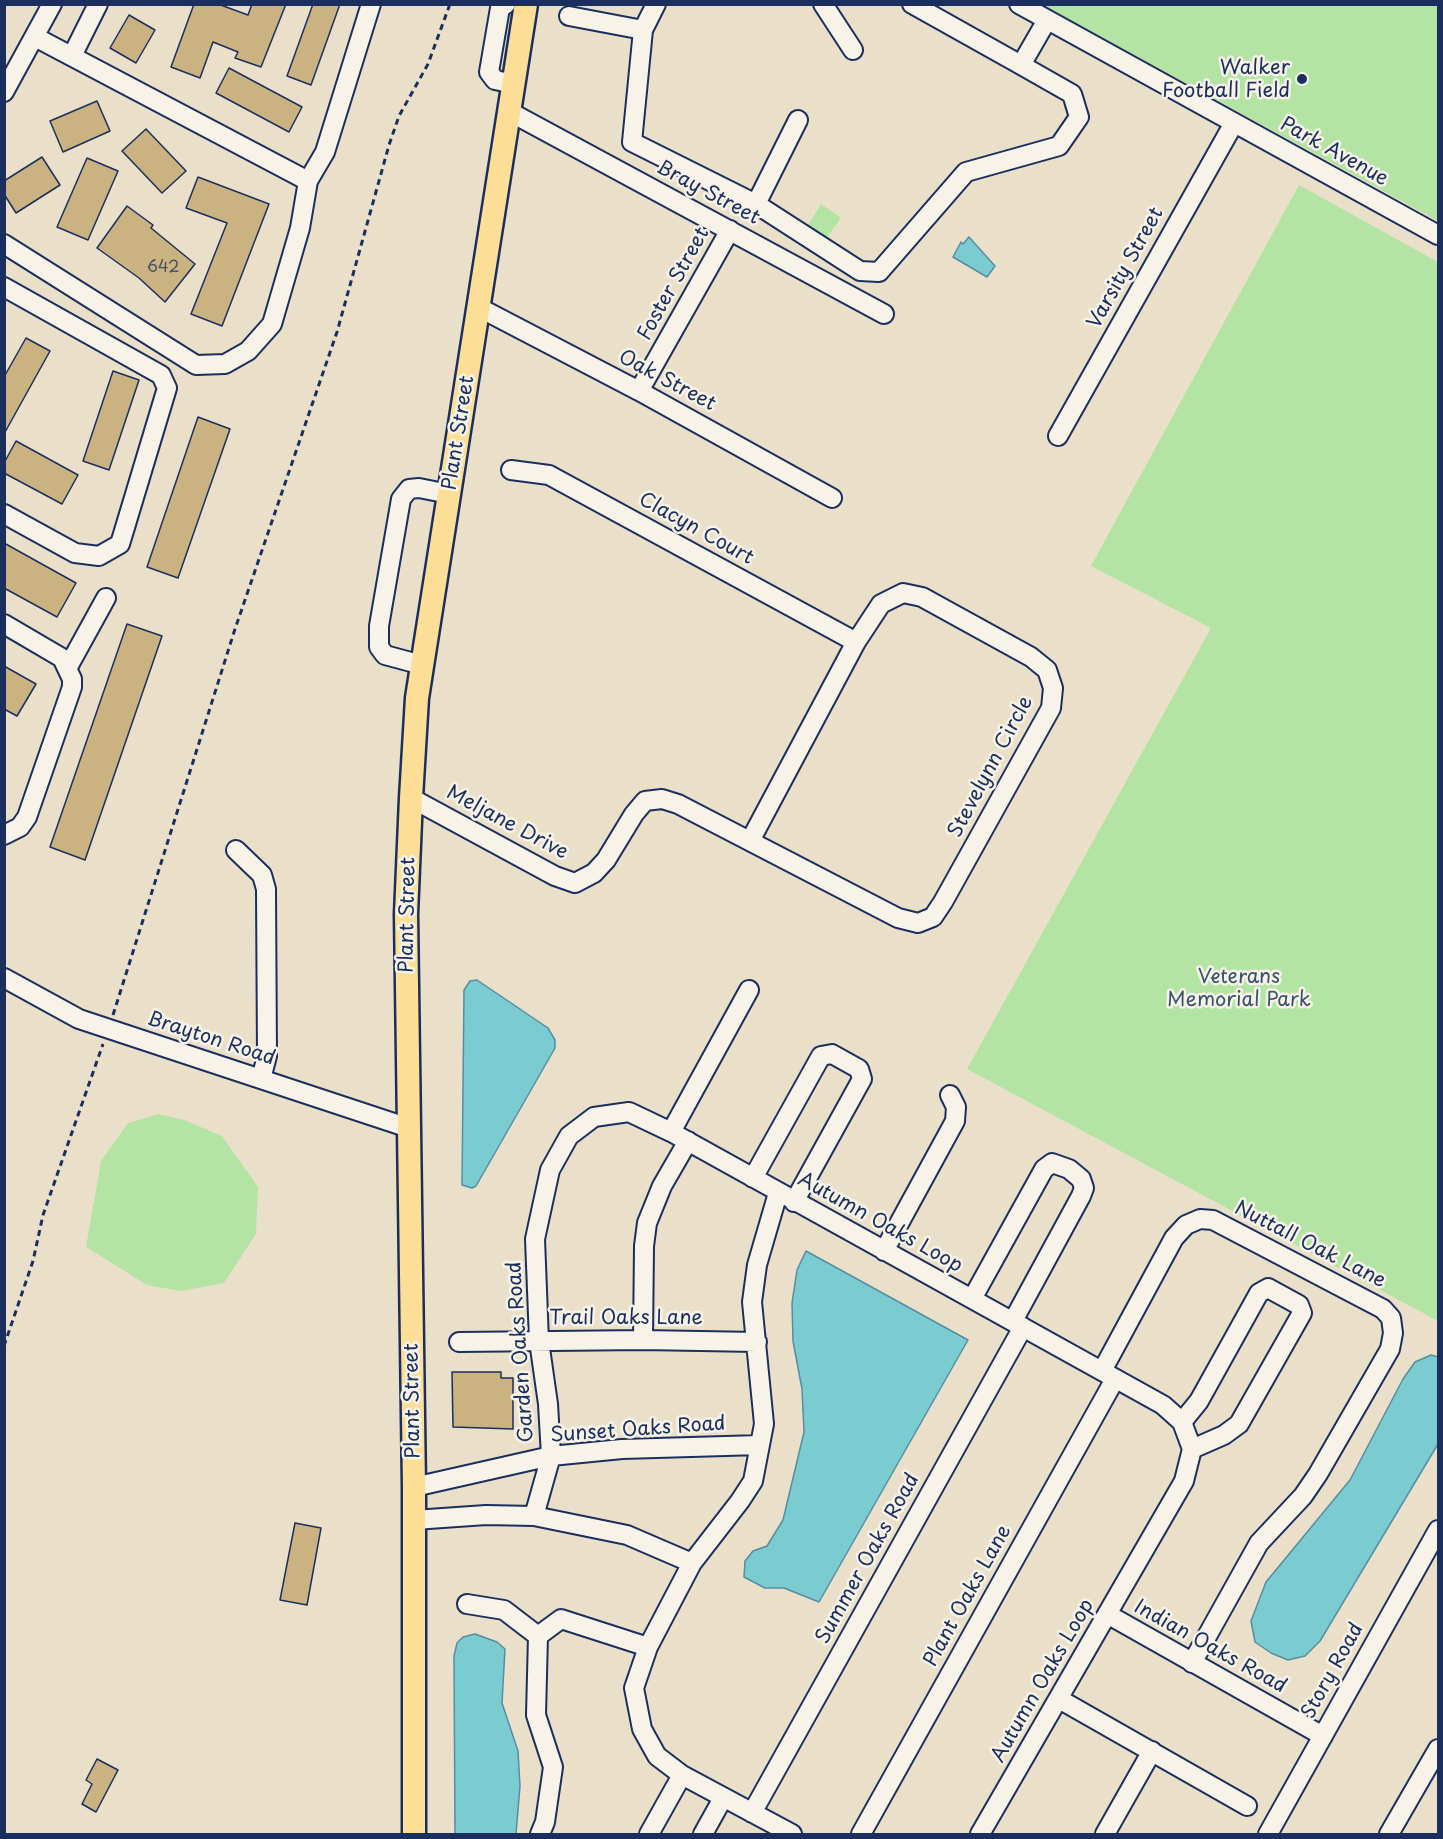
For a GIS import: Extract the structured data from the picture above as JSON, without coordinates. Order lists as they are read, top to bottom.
{
  "streets": {
    "main road": ["Plant Street"],
    "street": [
      "Park Avenue",
      "Bray Street",
      "Varsity Street",
      "Foster Street",
      "Oak Street",
      "Clacyn Court",
      "Stevelynn Circle",
      "Meljane Drive",
      "Brayton Road",
      "Autumn Oaks Loop",
      "Nuttall Oak Lane",
      "Trail Oaks Lane",
      "Garden Oaks Road",
      "Sunset Oaks Road",
      "Summer Oaks Road",
      "Plant Oaks Lane",
      "Indian Oaks Road",
      "Story Road"
    ]
  },
  "crossings": [
    ["Park Avenue", "Varsity Street"],
    ["Bray Street", "Foster Street"],
    ["Bray Street", "Plant Street"],
    ["Foster Street", "Oak Street"],
    ["Oak Street", "Plant Street"],
    ["Plant Street", "Meljane Drive"],
    ["Plant Street", "Brayton Road"],
    ["Plant Street", "Sunset Oaks Road"],
    ["Clacyn Court", "Stevelynn Circle"],
    ["Stevelynn Circle", "Meljane Drive"],
    ["Autumn Oaks Loop", "Nuttall Oak Lane"],
    ["Autumn Oaks Loop", "Trail Oaks Lane"],
    ["Autumn Oaks Loop", "Garden Oaks Road"],
    ["Autumn Oaks Loop", "Sunset Oaks Road"],
    ["Autumn Oaks Loop", "Summer Oaks Road"],
    ["Autumn Oaks Loop", "Plant Oaks Lane"],
    ["Autumn Oaks Loop", "Indian Oaks Road"],
    ["Nuttall Oak Lane", "Plant Oaks Lane"],
    ["Nuttall Oak Lane", "Indian Oaks Road"],
    ["Trail Oaks Lane", "Garden Oaks Road"],
    ["Garden Oaks Road", "Sunset Oaks Road"],
    ["Indian Oaks Road", "Story Road"]
  ],
  "parks": ["Veterans Memorial Park"],
  "places": ["Walker Football Field"],
  "house_numbers": ["642"]
}
